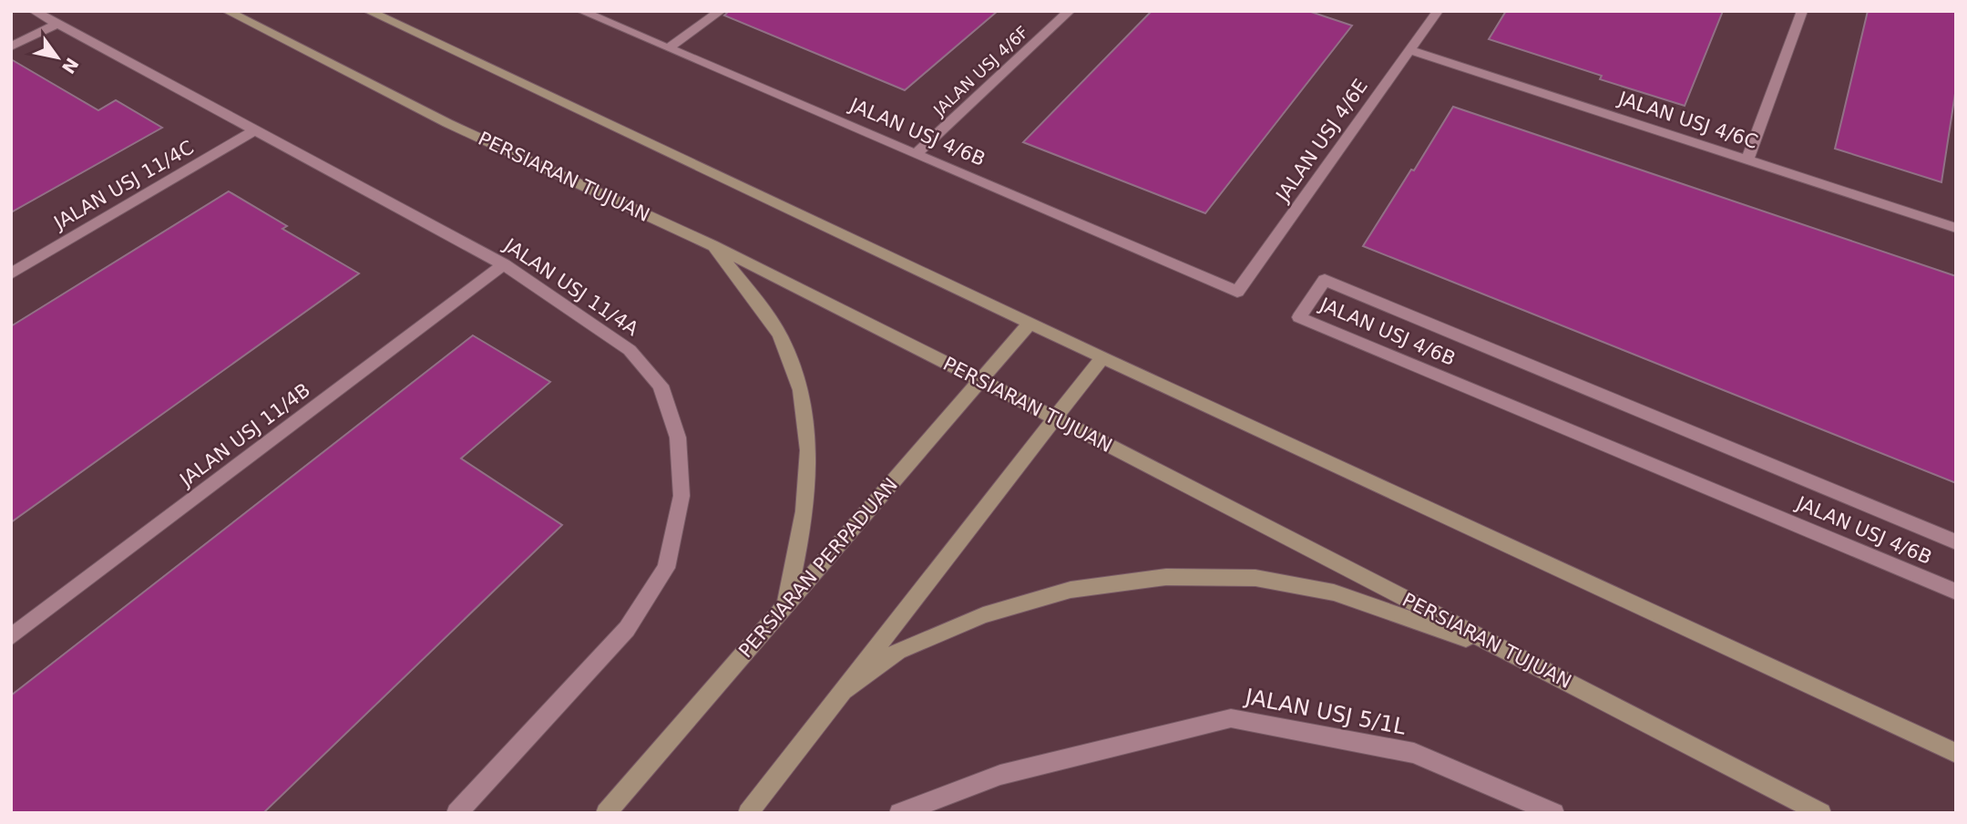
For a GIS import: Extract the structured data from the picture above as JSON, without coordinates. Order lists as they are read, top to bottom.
{
  "streets": {
    "main road": ["PERSIARAN TUJUAN", "PERSIARAN PERPADUAN"],
    "street": [
      "JALAN USJ 4/6F",
      "JALAN USJ 4/6C",
      "JALAN USJ 4/6B",
      "JALAN USJ 4/6E",
      "JALAN USJ 11/4C",
      "JALAN USJ 11/4A",
      "JALAN USJ 11/4B",
      "JALAN USJ 5/1L"
    ]
  },
  "crossings": [
    ["JALAN USJ 4/6F", "JALAN USJ 4/6B"],
    ["JALAN USJ 4/6C", "JALAN USJ 4/6E"],
    ["JALAN USJ 4/6B", "JALAN USJ 4/6E"],
    ["PERSIARAN TUJUAN", "PERSIARAN PERPADUAN"],
    ["JALAN USJ 11/4C", "JALAN USJ 11/4A"],
    ["JALAN USJ 11/4A", "JALAN USJ 11/4B"]
  ],
  "north": "bottom right"
}
